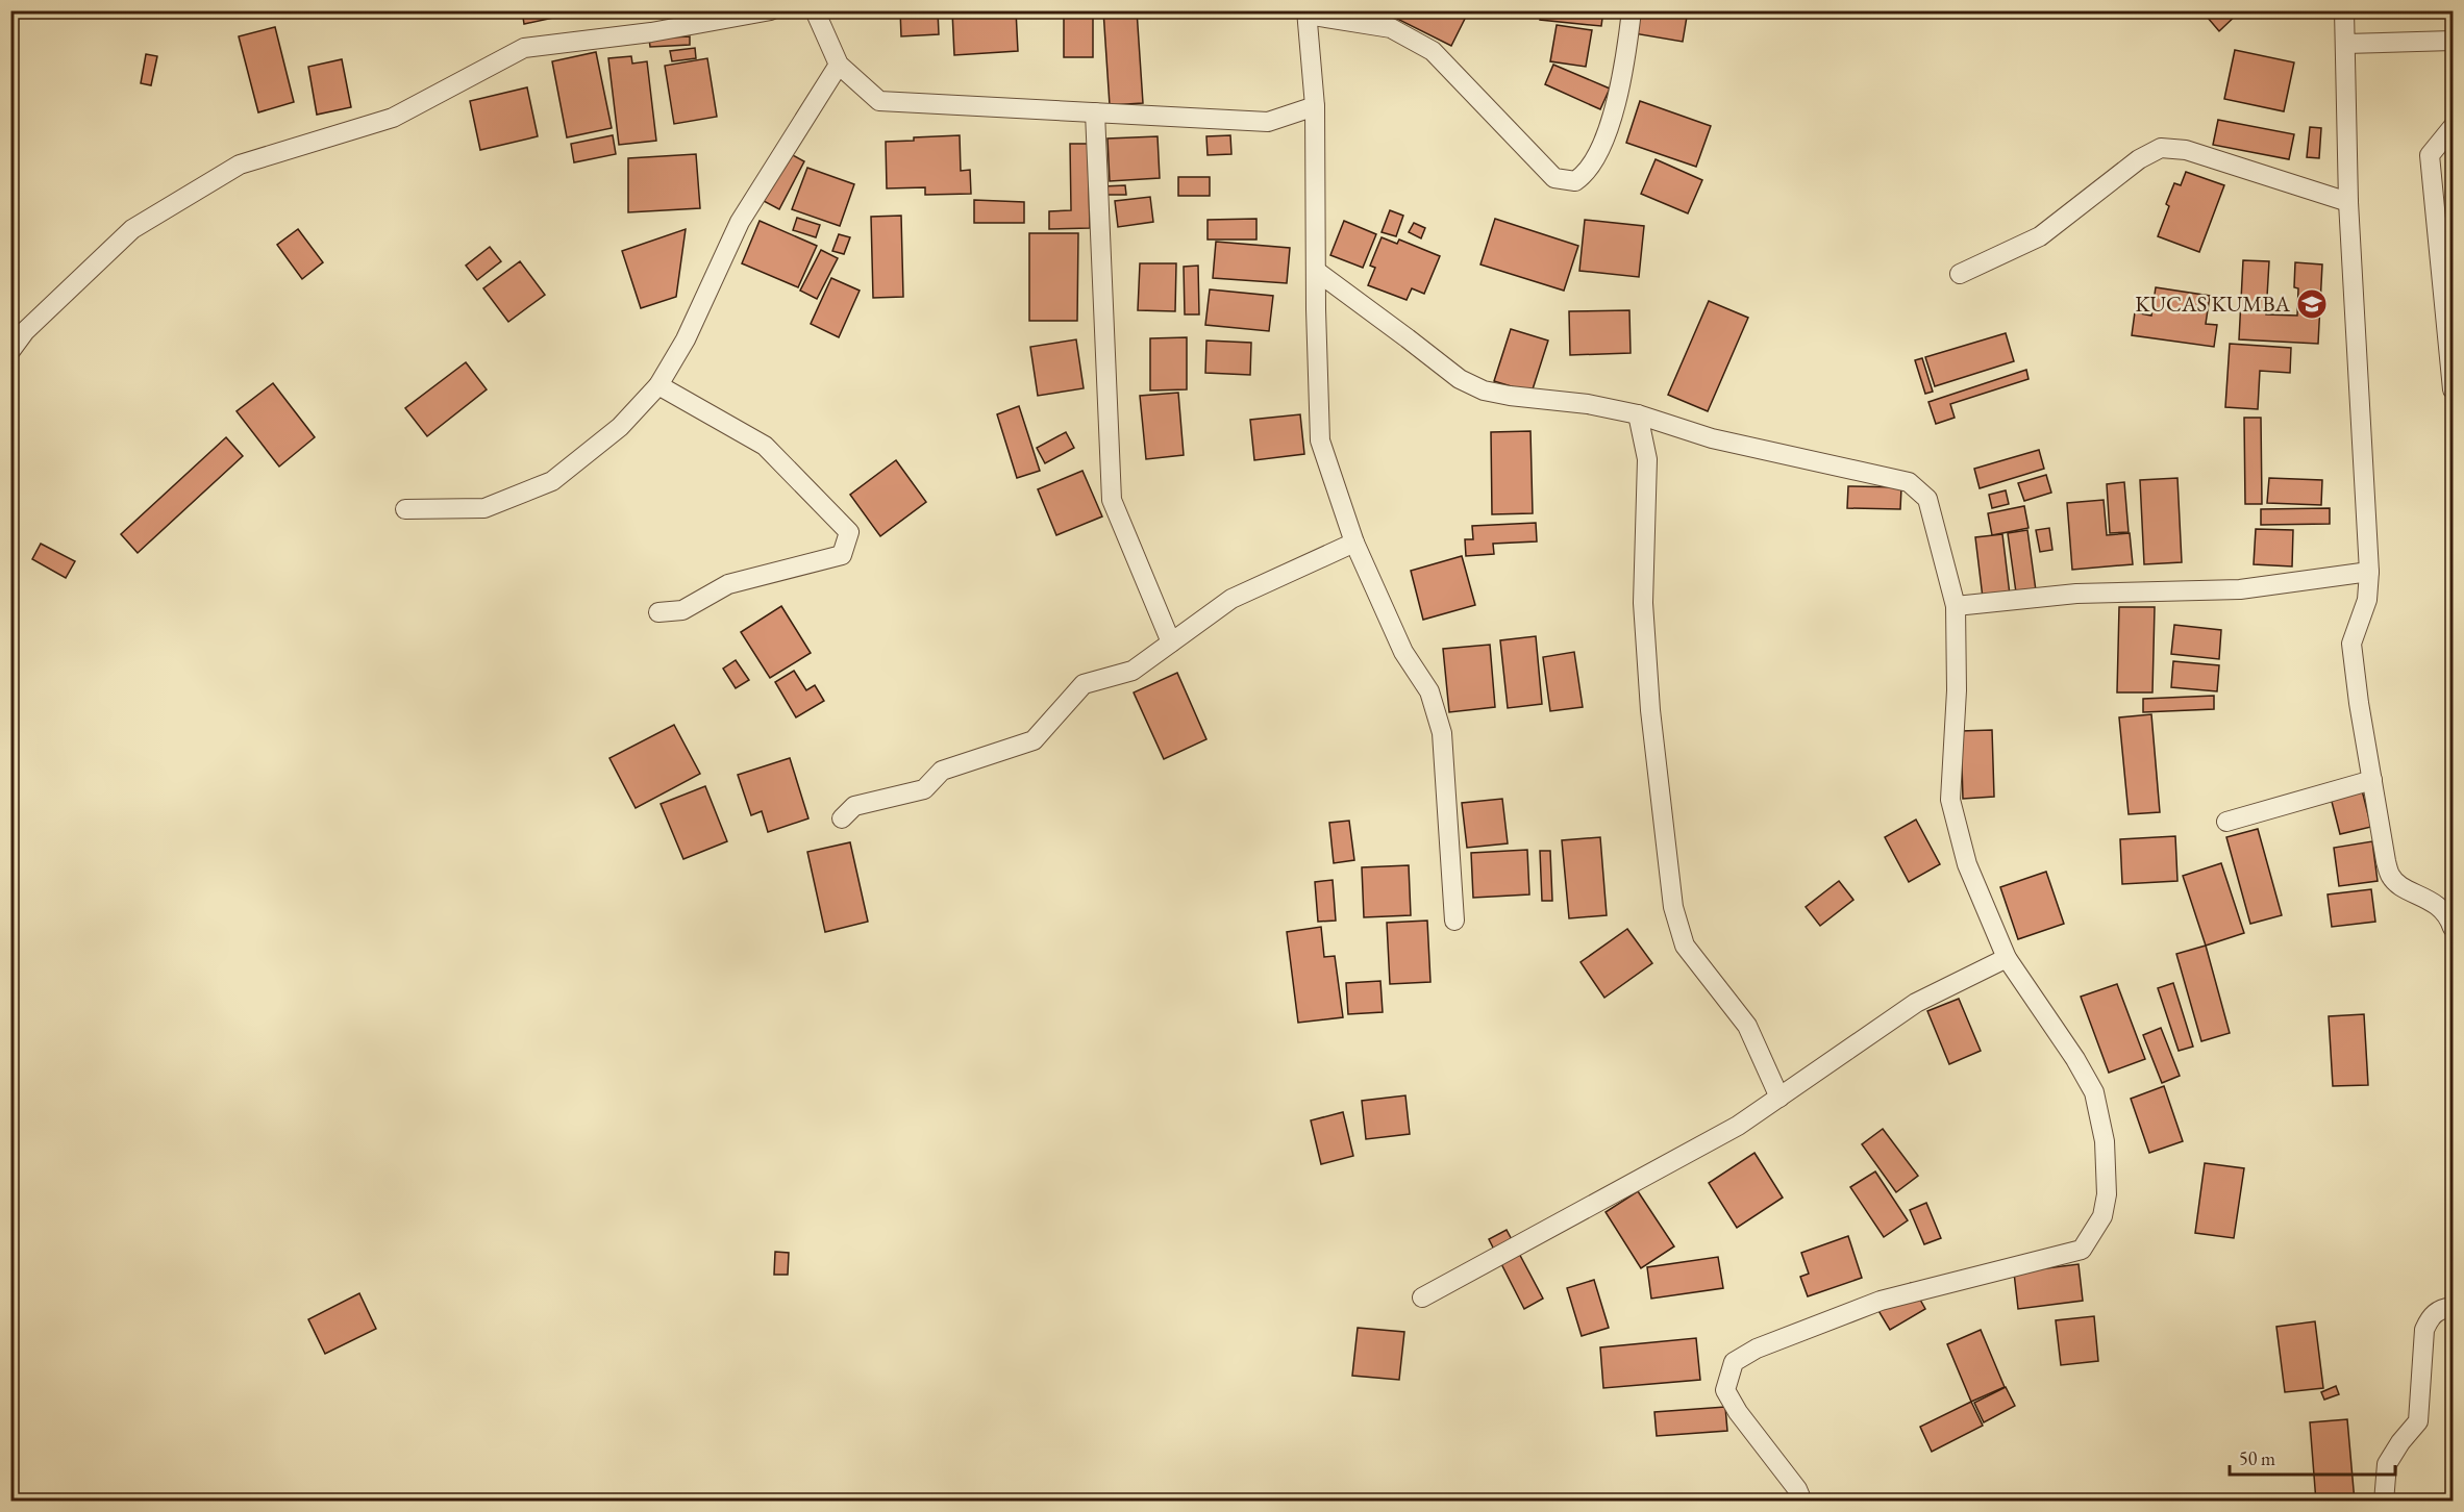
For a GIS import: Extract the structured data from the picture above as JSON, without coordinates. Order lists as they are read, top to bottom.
{
  "places": {
    "school or university": ["KUCAS KUMBA"]
  },
  "scale_bar": "50 m"
}
